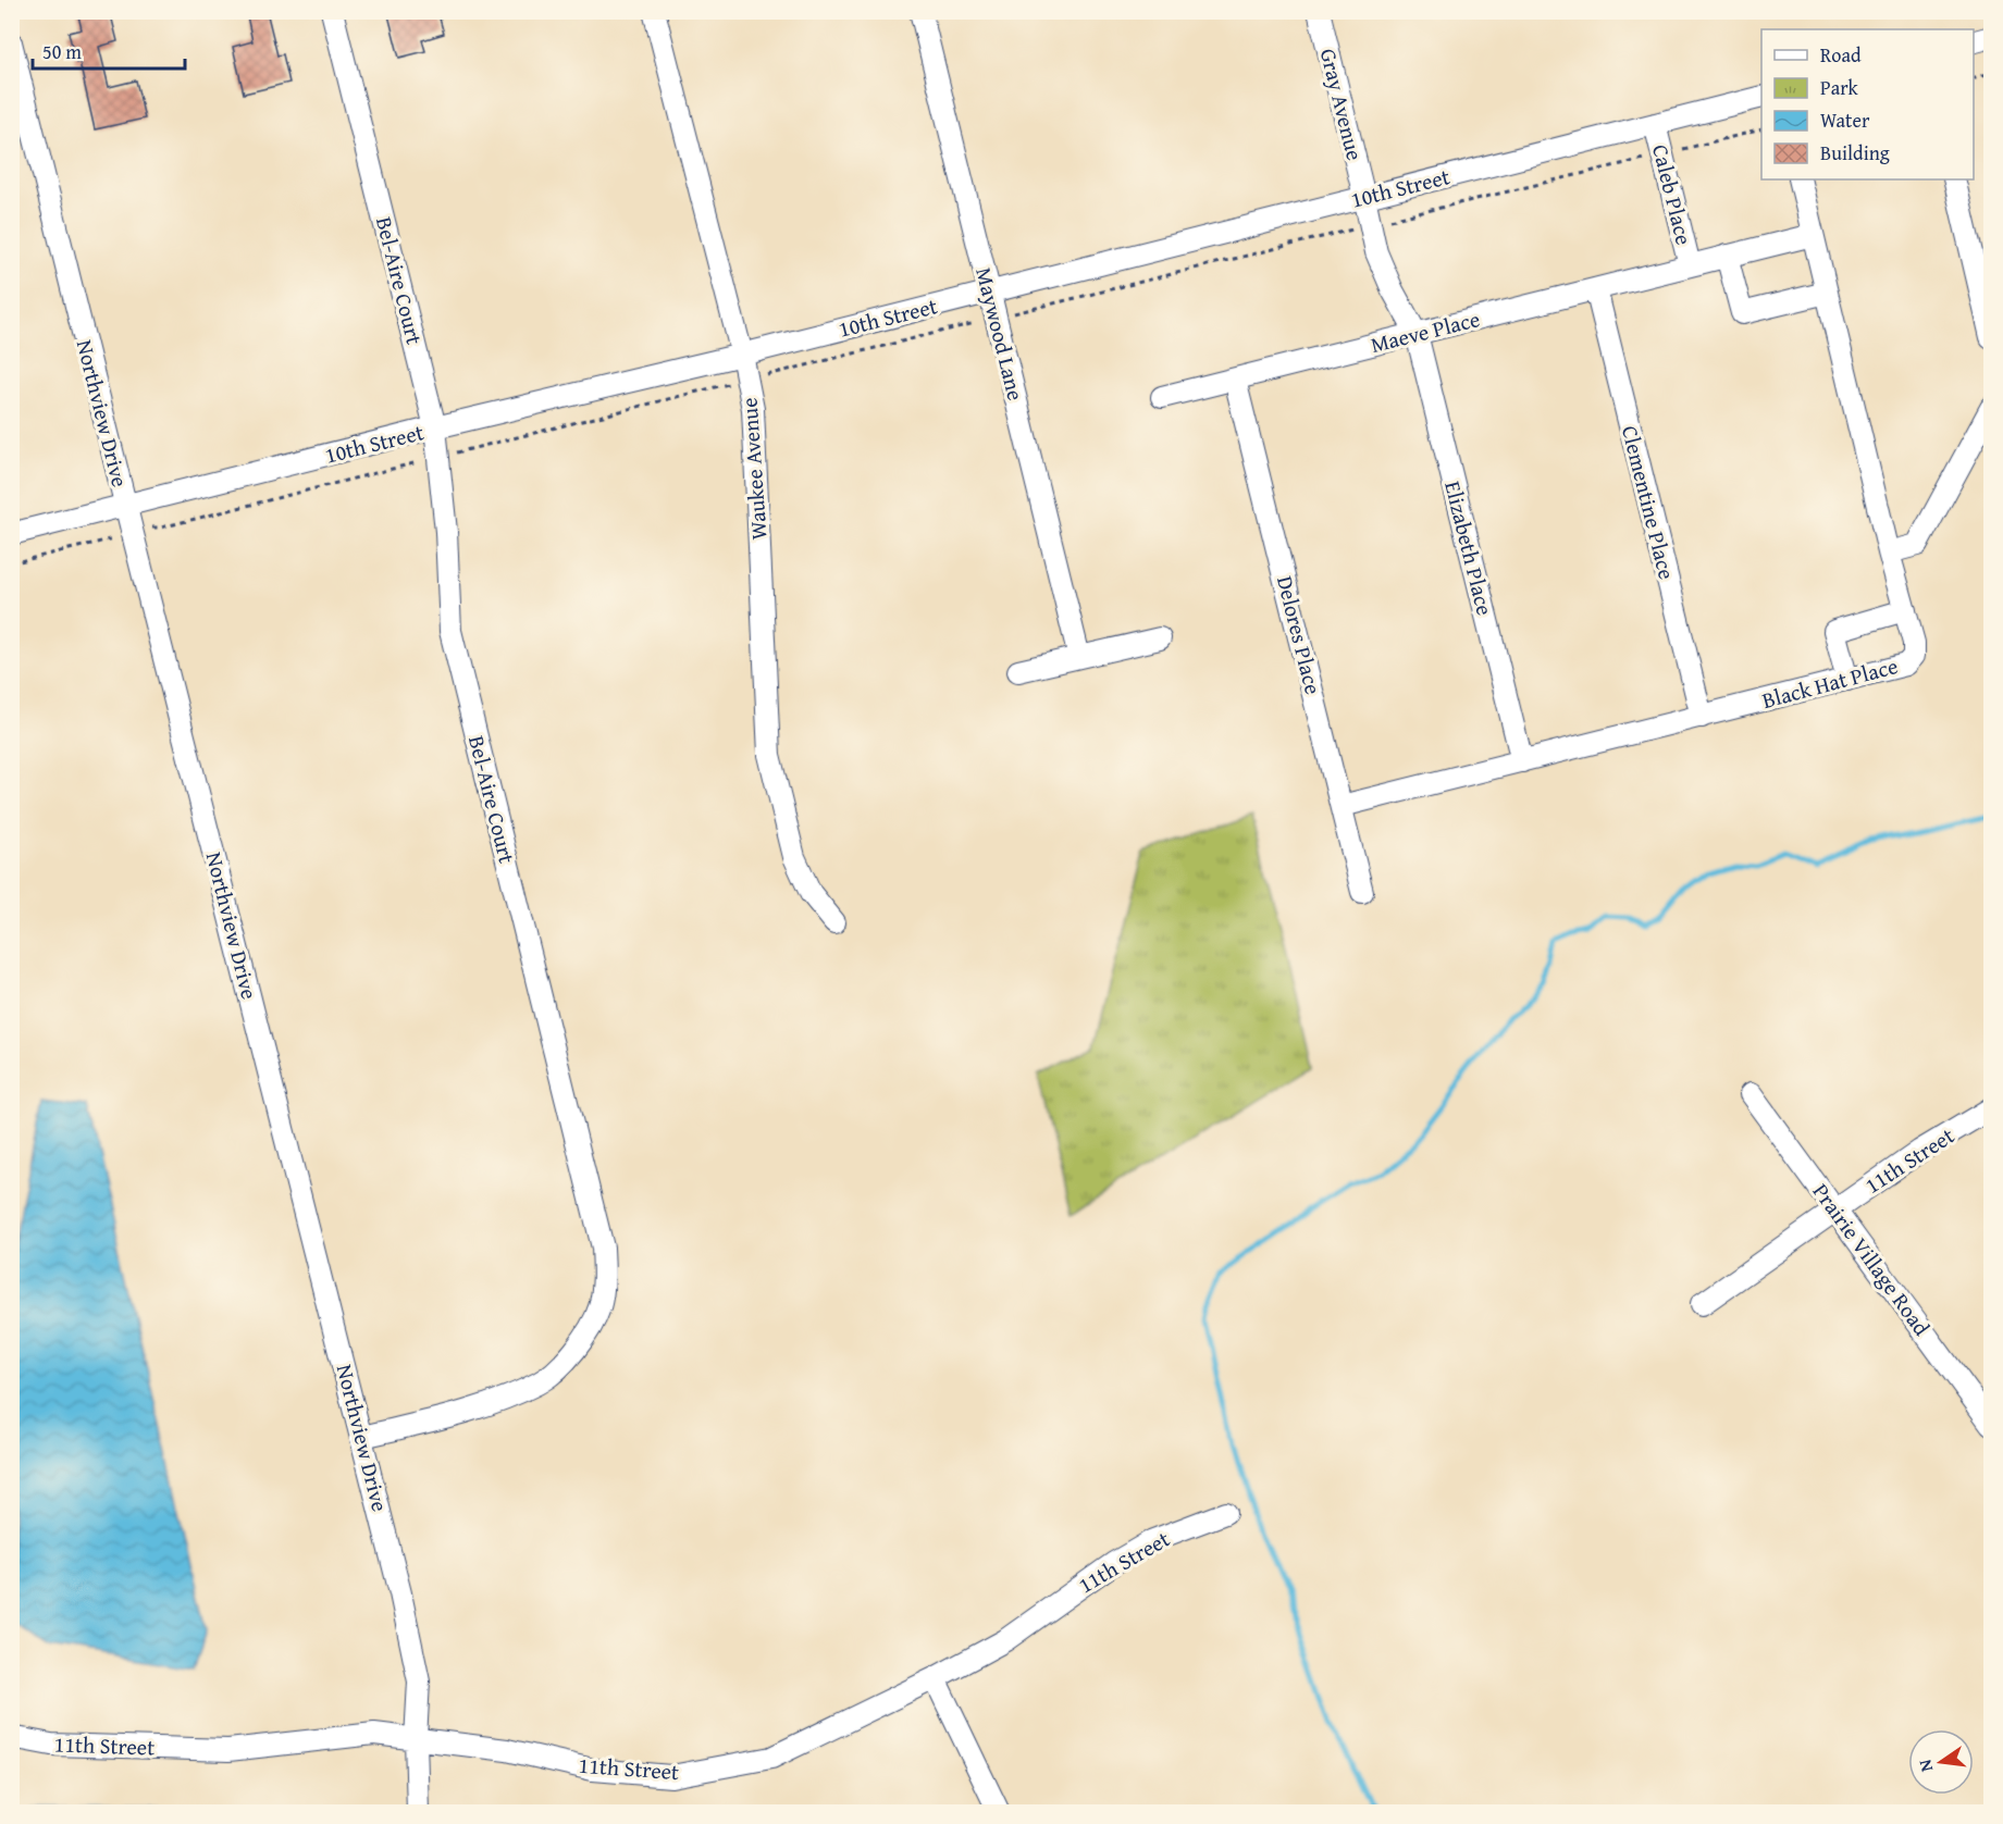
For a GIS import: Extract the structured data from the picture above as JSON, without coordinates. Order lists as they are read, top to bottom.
{
  "streets": {
    "street": [
      "Gray Avenue",
      "10th Street",
      "Caleb Place",
      "Bel-Aire Court",
      "Maeve Place",
      "Maywood Lane",
      "Northview Drive",
      "Waukee Avenue",
      "Clementine Place",
      "Elizabeth Place",
      "Delores Place",
      "Black Hat Place",
      "11th Street",
      "Prairie Village Road"
    ]
  },
  "crossings": [
    ["Gray Avenue", "10th Street"],
    ["Gray Avenue", "Elizabeth Place"],
    ["10th Street", "Caleb Place"],
    ["10th Street", "Bel-Aire Court"],
    ["10th Street", "Maywood Lane"],
    ["10th Street", "Northview Drive"],
    ["10th Street", "Waukee Avenue"],
    ["Caleb Place", "Maeve Place"],
    ["Bel-Aire Court", "Northview Drive"],
    ["Maeve Place", "Clementine Place"],
    ["Maeve Place", "Elizabeth Place"],
    ["Maeve Place", "Delores Place"],
    ["Maeve Place", "Black Hat Place"],
    ["Northview Drive", "11th Street"],
    ["Clementine Place", "Black Hat Place"],
    ["Elizabeth Place", "Black Hat Place"],
    ["Delores Place", "Black Hat Place"],
    ["11th Street", "Prairie Village Road"]
  ],
  "legend": [
    "Road",
    "Park",
    "Water",
    "Building"
  ],
  "scale_bar": "50 m",
  "north": "left"
}
